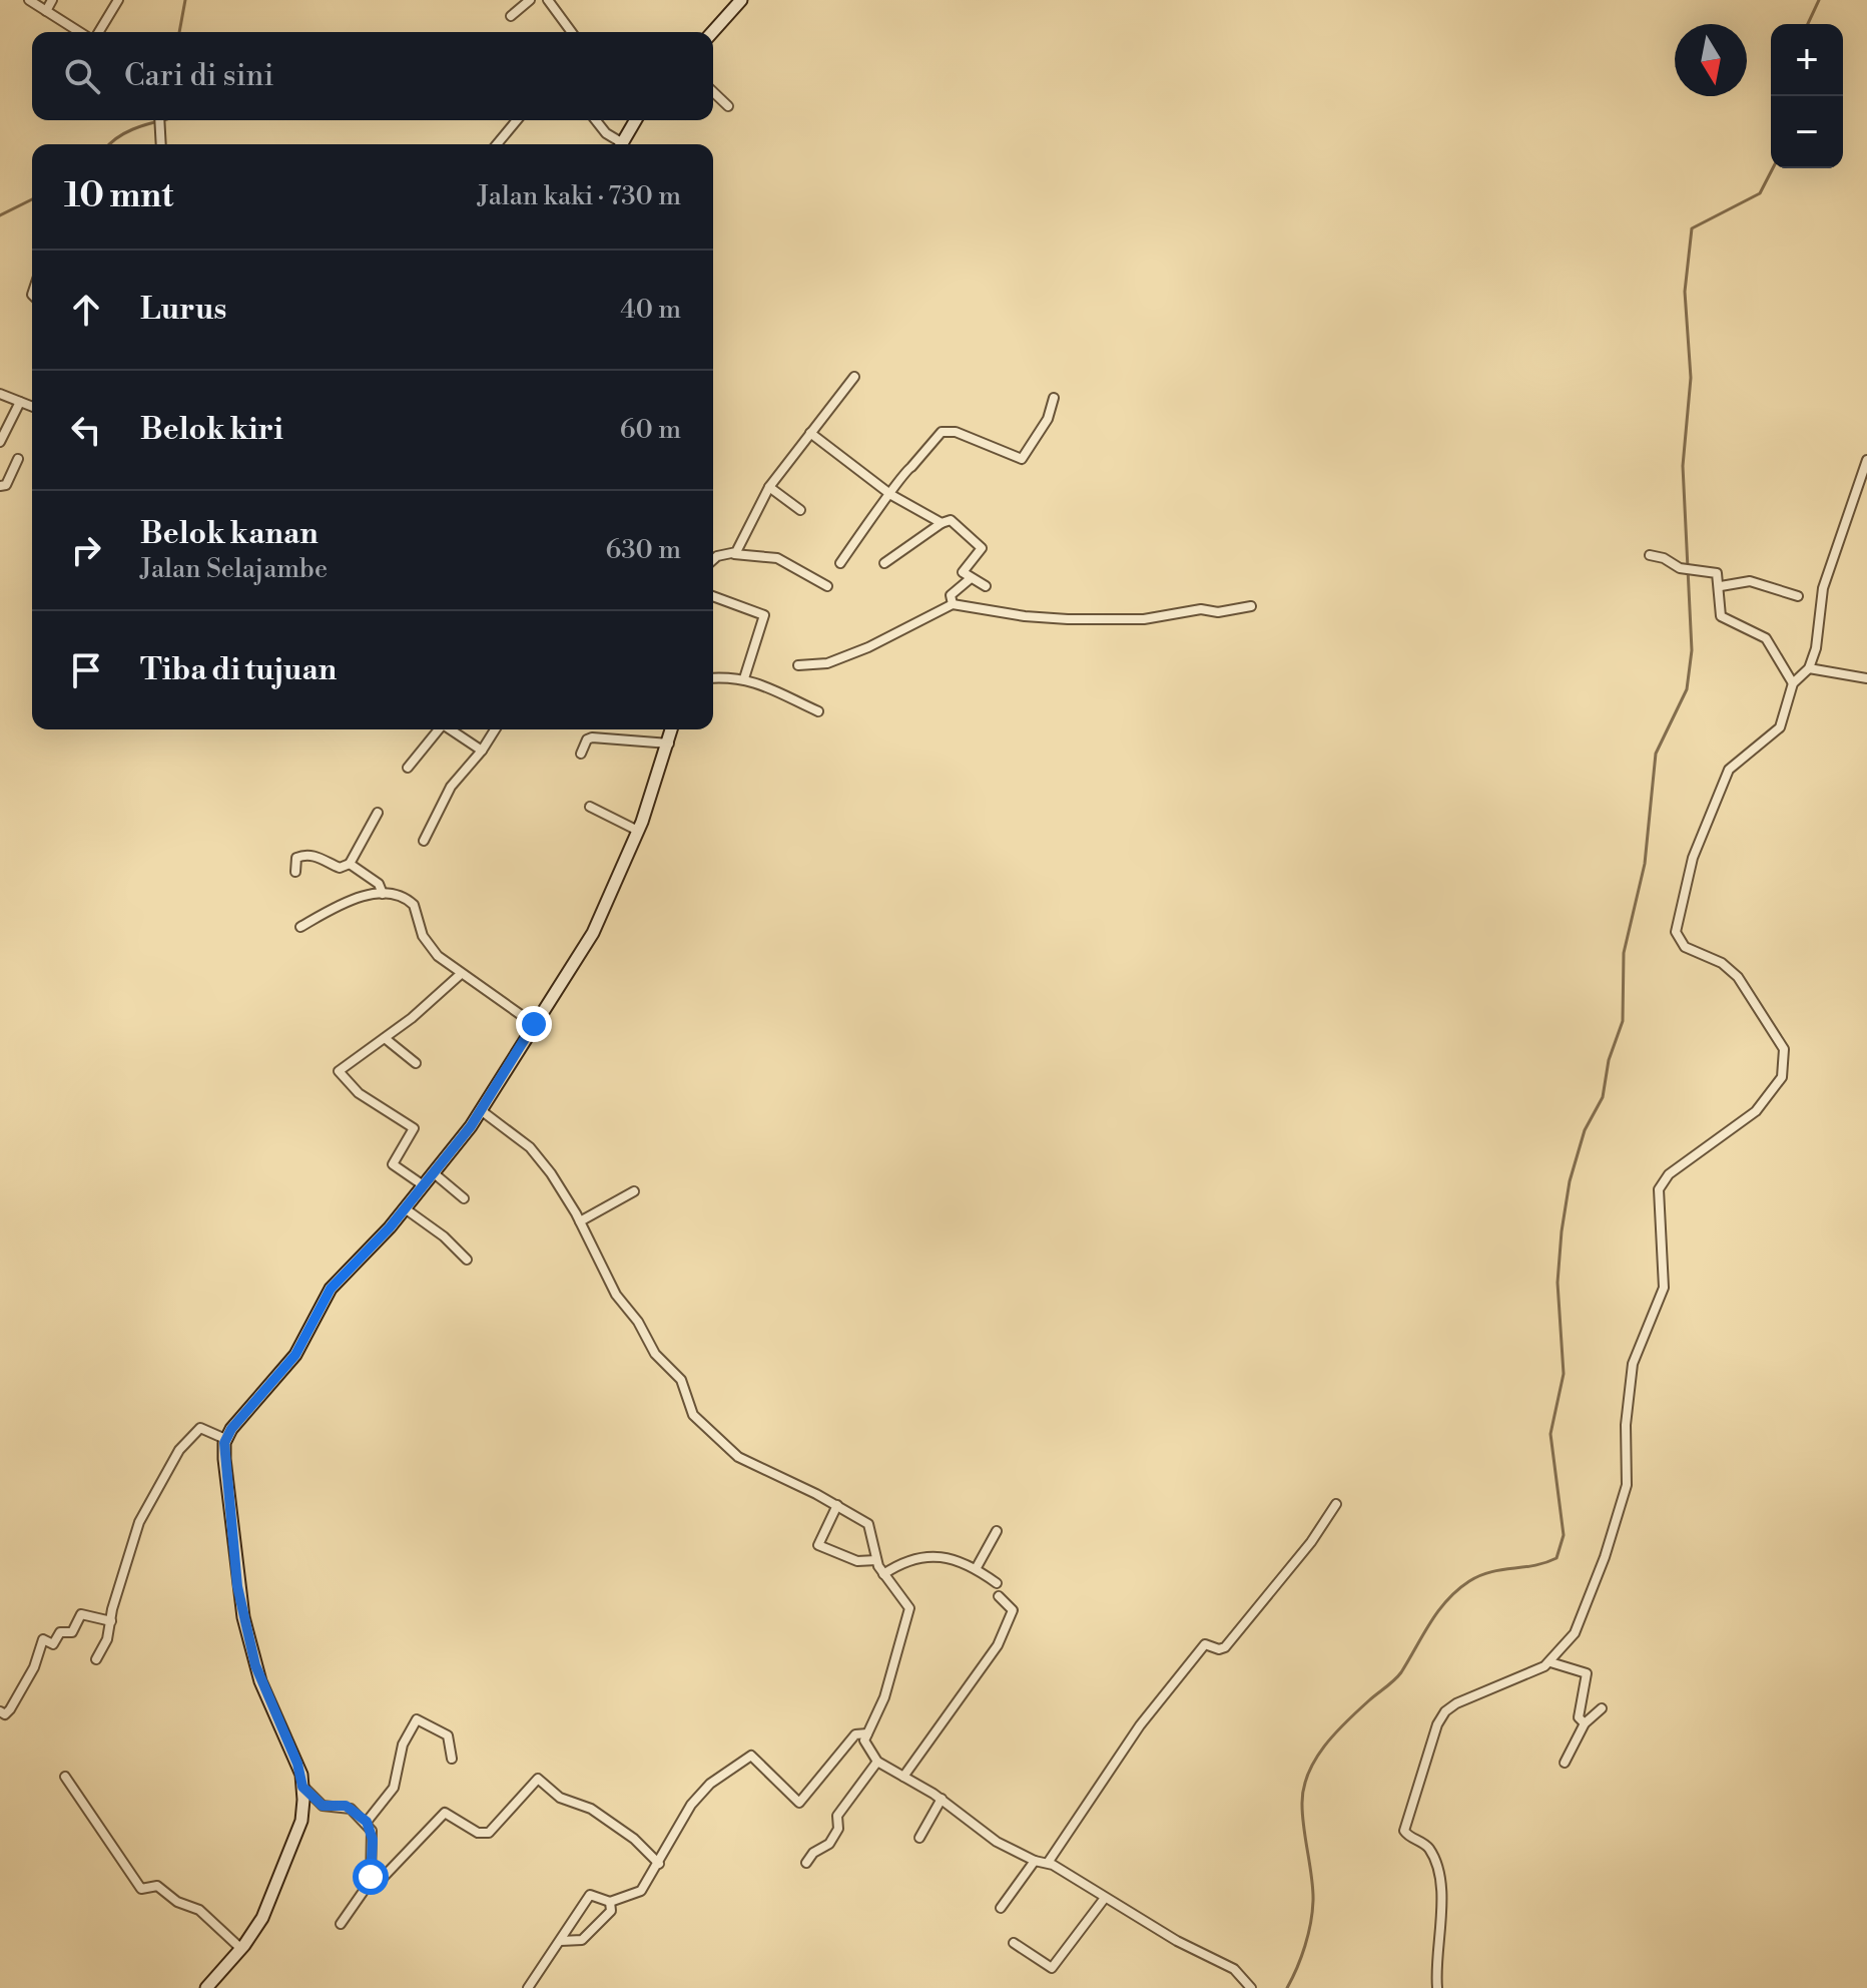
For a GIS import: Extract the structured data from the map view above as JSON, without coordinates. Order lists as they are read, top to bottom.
{
  "north": "bottom",
  "page": {
    "map_buttons": ["+", "−"],
    "search": "Cari di sini",
    "heading": ["10 mnt", "Jalan kaki · 730 m"],
    "list": [
      ["Lurus", "40 m"],
      ["Belok kiri", "60 m"],
      ["Belok kanan", "Jalan Selajambe", "630 m"],
      "Tiba di tujuan"
    ]
  }
}
